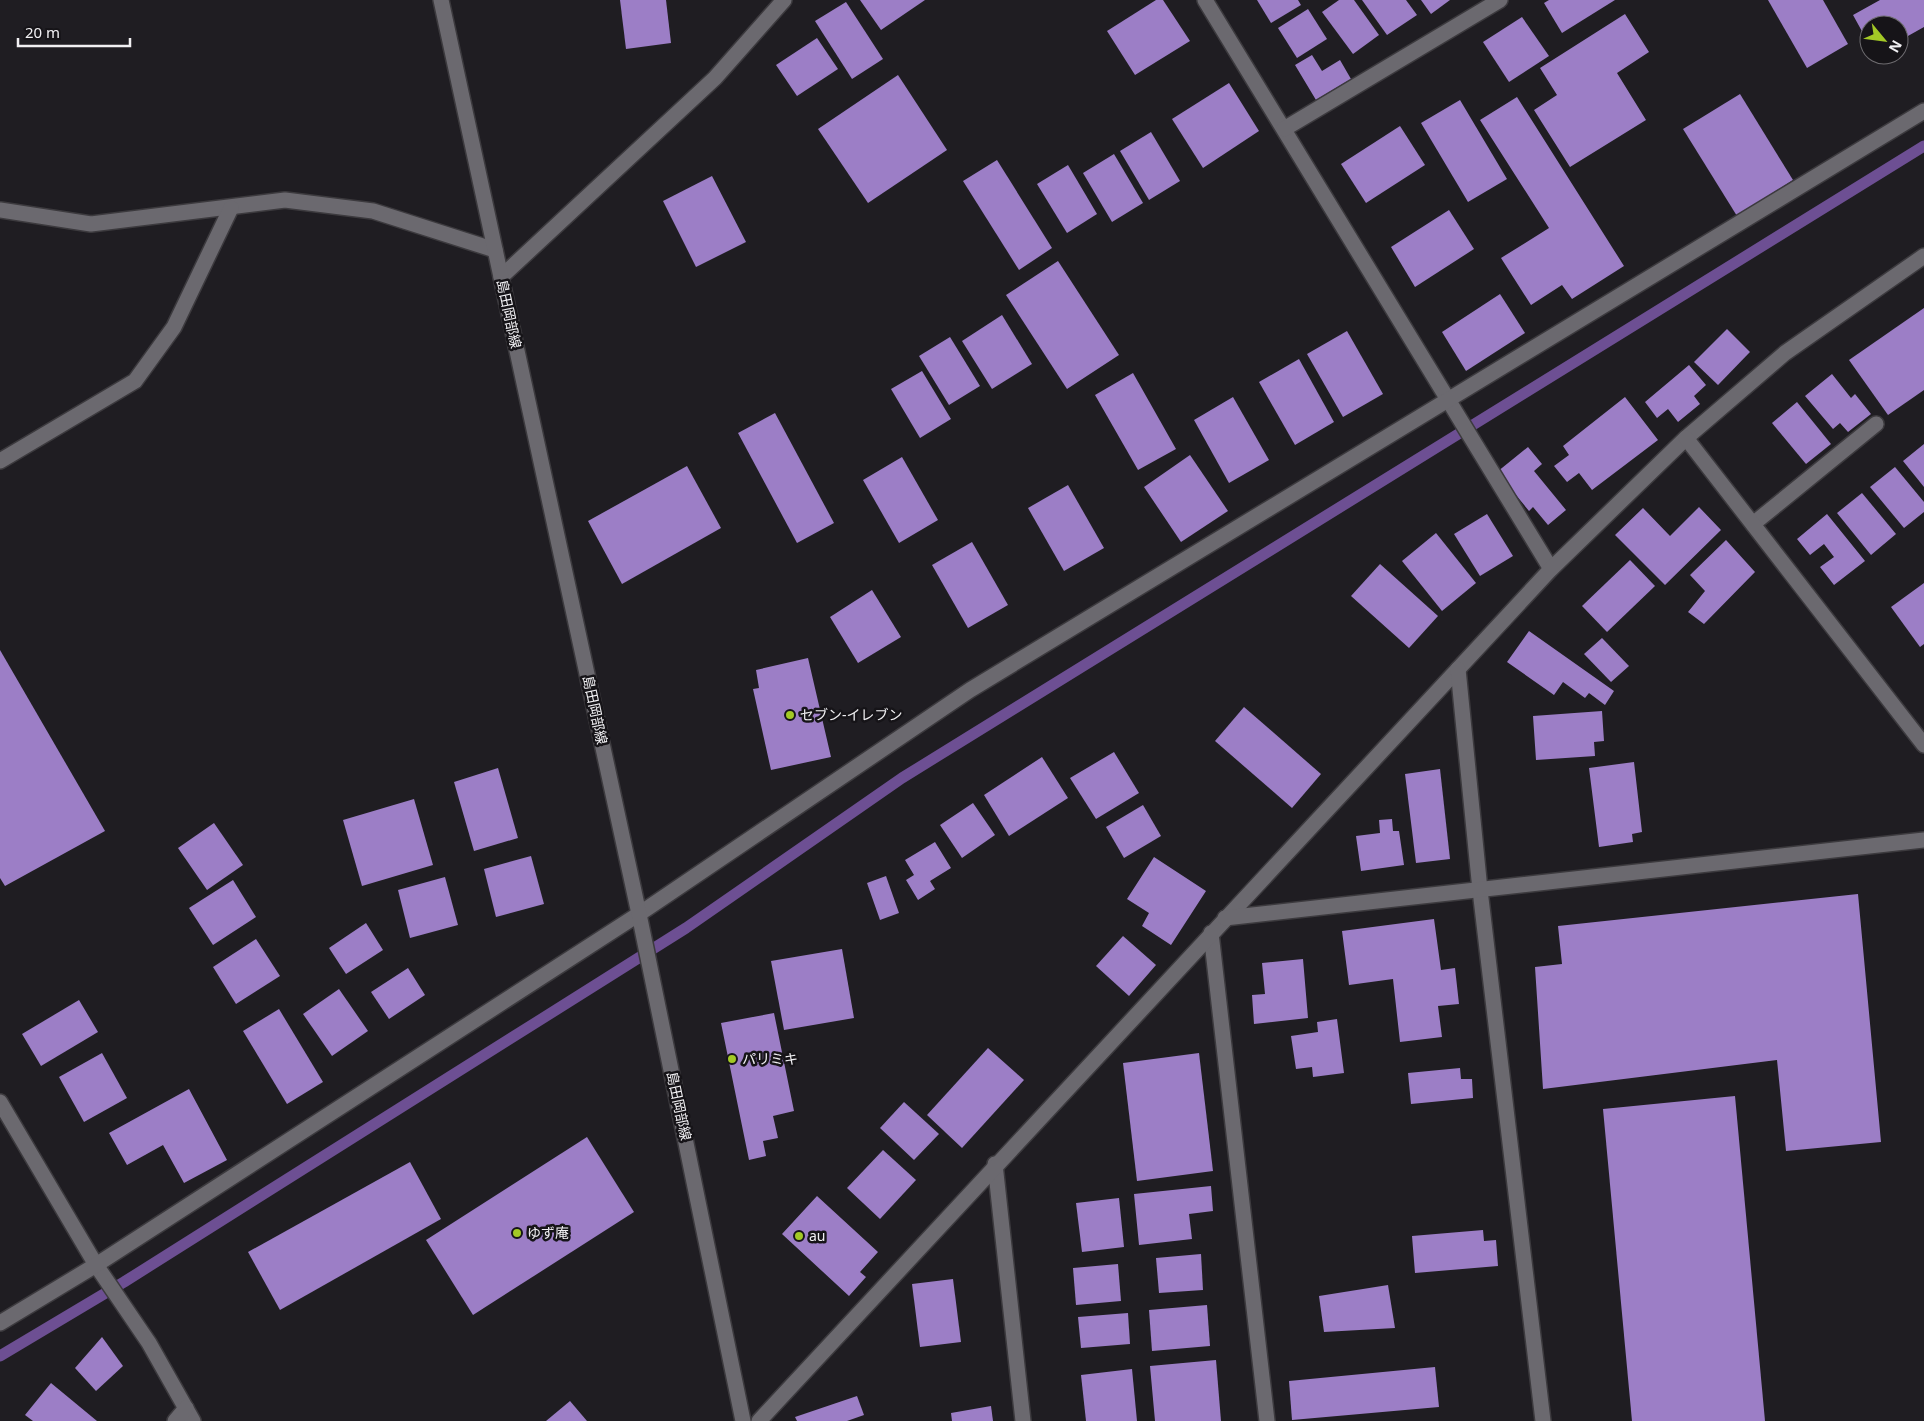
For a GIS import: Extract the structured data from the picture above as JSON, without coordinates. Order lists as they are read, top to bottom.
{
  "streets": {
    "street": ["島田岡部線"]
  },
  "places": [
    "セブン-イレブン",
    "パリミキ",
    "ゆず庵",
    "au"
  ],
  "scale_bar": "20 m",
  "north": "bottom right"
}
